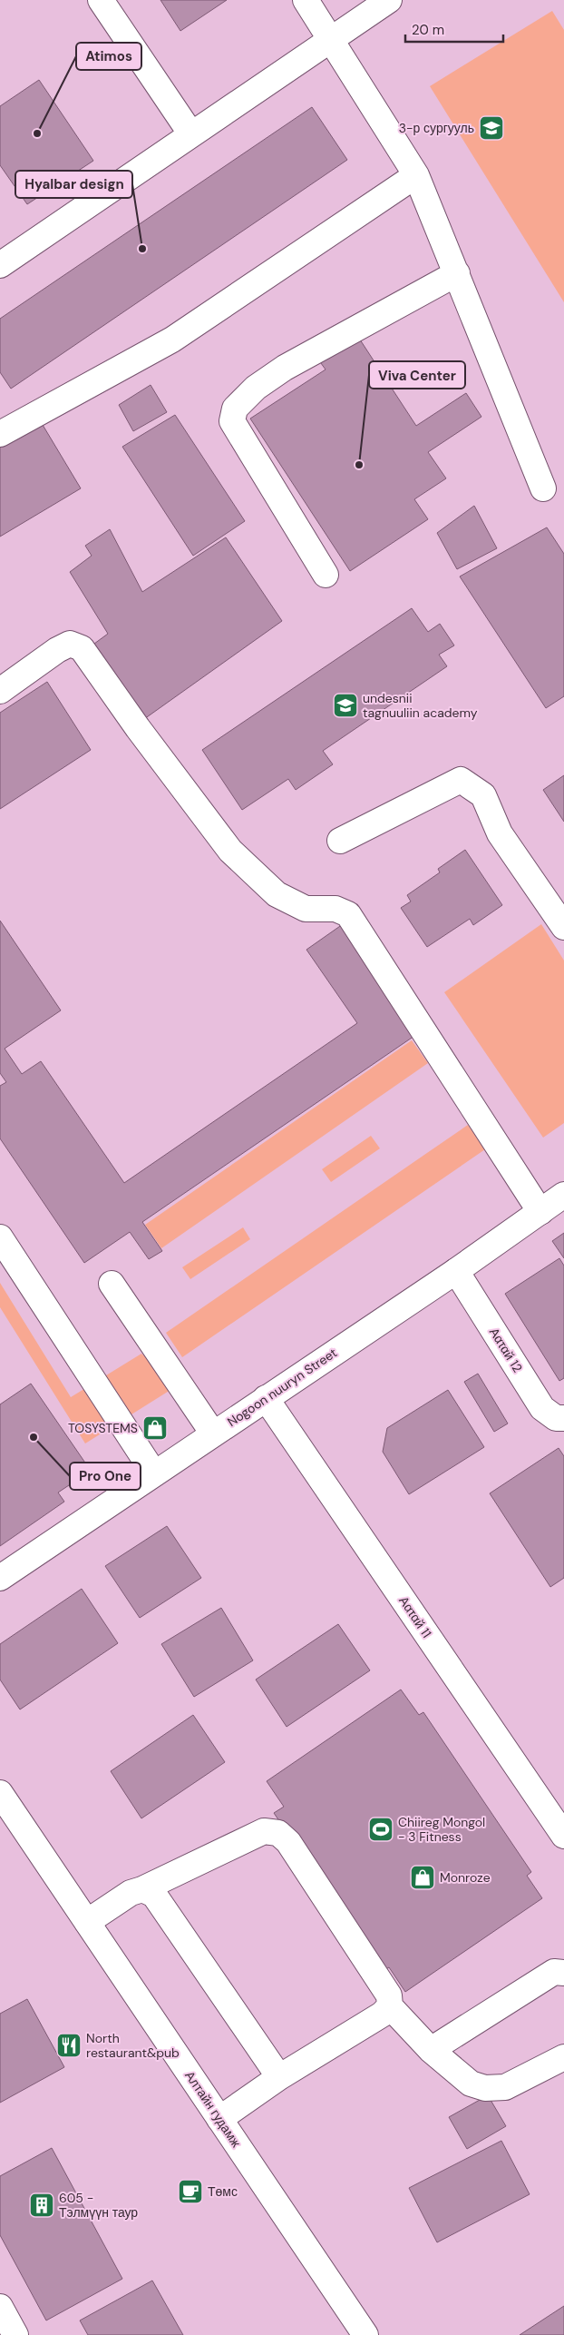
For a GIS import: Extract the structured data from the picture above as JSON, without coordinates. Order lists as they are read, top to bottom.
{
  "streets": {
    "street": [
      "Ααταй 12",
      "Nogoon nuuryn Street",
      "Ααταй 11",
      "Алтайн гудамж"
    ]
  },
  "crossings": [
    ["Ααταй 12", "Nogoon nuuryn Street"],
    ["Nogoon nuuryn Street", "Ααταй 11"]
  ],
  "places": {
    "school or university": ["3-р сургууль", "undesnii tagnuuliin academy"],
    "other": [
      "Atimos",
      "Hyalbar design",
      "Viva Center",
      "Pro One"
    ],
    "shop": ["TOSYSTEMS", "Monroze"],
    "sports": ["Chiireg Mongol - 3 Fitness"],
    "restaurant": ["North restaurant&pub"],
    "cafe": ["Төмс"],
    "building": ["605 - Тэлмүүн таур"]
  },
  "scale_bar": "20 m"
}
